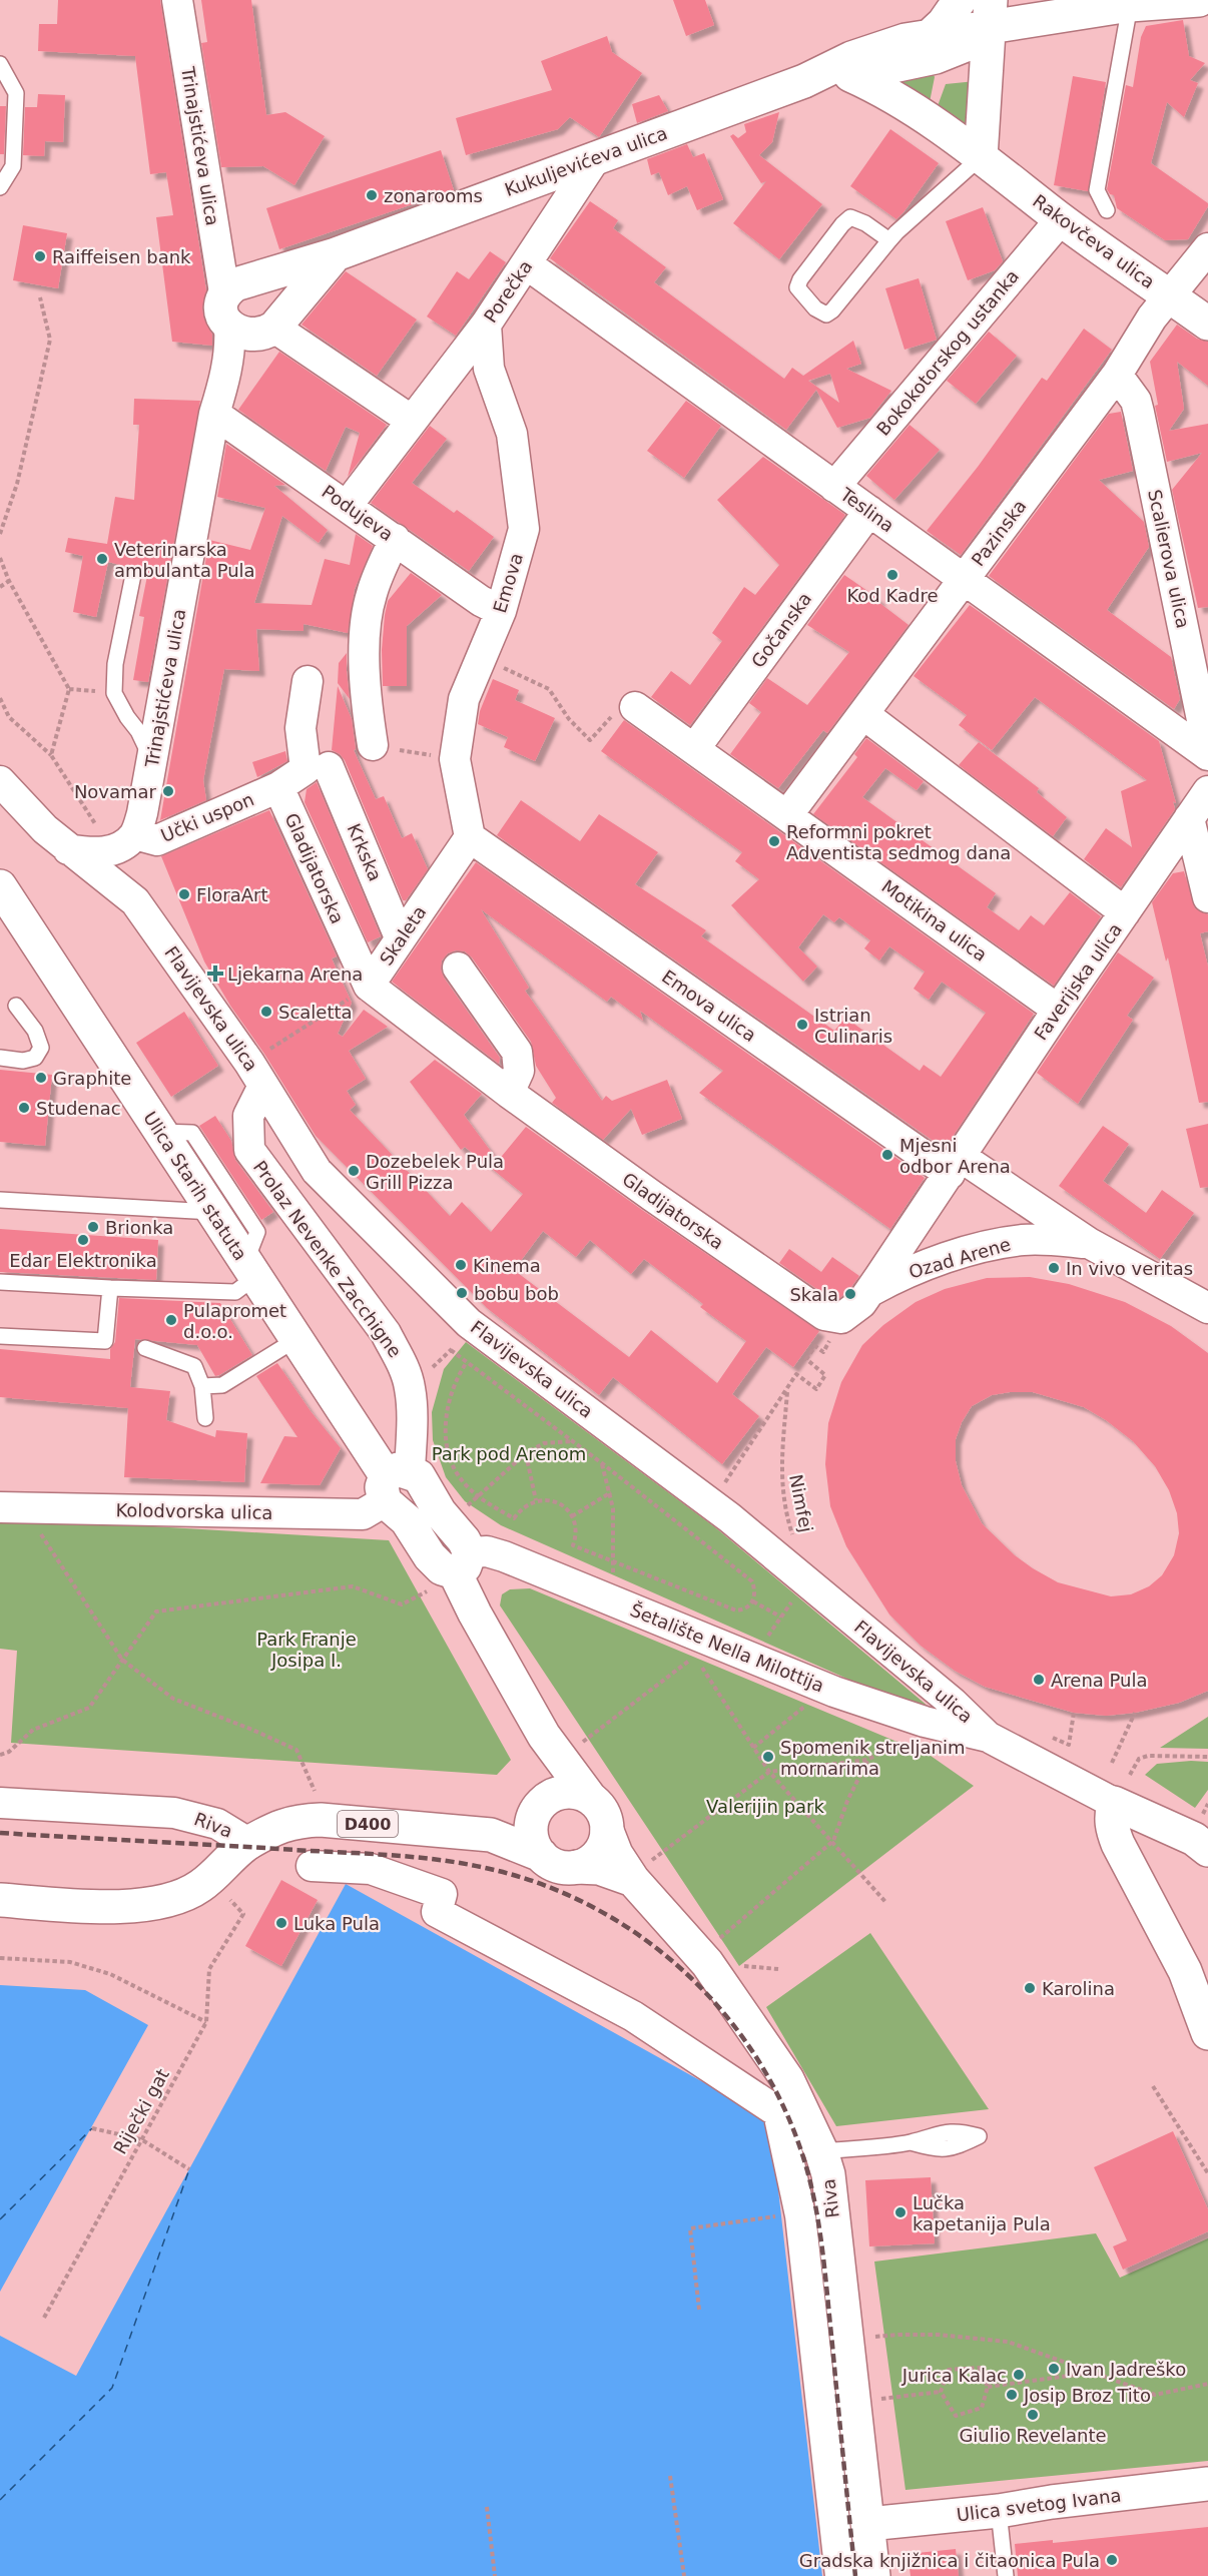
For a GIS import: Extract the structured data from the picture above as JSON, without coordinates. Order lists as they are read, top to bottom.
{
  "streets": {
    "main road": [
      "Kukuljevićeva ulica",
      "Rakovčeva ulica",
      "Ulica Starih statuta",
      "D400",
      "Riva",
      "Ulica svetog Ivana"
    ],
    "street": [
      "Trinajstićeva ulica",
      "Porečka",
      "Bokokotorskog ustanka",
      "Teslina",
      "Podujeva",
      "Pazinska",
      "Scalierova ulica",
      "Emova",
      "Gočanska",
      "Učki uspon",
      "Krkska",
      "Gladijatorska",
      "Motikina ulica",
      "Skaleta",
      "Faverijska ulica",
      "Emova ulica",
      "Flavijevska ulica",
      "Ozad Arene",
      "Prolaz Nevenke Zacchigne",
      "Kolodvorska ulica",
      "Šetalište Nella Milottija"
    ],
    "path": ["Nimfej", "Riječki gat"]
  },
  "crossings": [
    ["Trinajstićeva ulica", "Kukuljevićeva ulica"],
    ["Trinajstićeva ulica", "Podujeva"],
    ["Trinajstićeva ulica", "Učki uspon"],
    ["Kukuljevićeva ulica", "Rakovčeva ulica"],
    ["Kukuljevićeva ulica", "Porečka"],
    ["Rakovčeva ulica", "Bokokotorskog ustanka"],
    ["Rakovčeva ulica", "Pazinska"],
    ["Porečka", "Teslina"],
    ["Porečka", "Podujeva"],
    ["Porečka", "Emova"],
    ["Bokokotorskog ustanka", "Teslina"],
    ["Teslina", "Pazinska"],
    ["Teslina", "Gočanska"],
    ["Podujeva", "Emova"],
    ["Pazinska", "Scalierova ulica"],
    ["Pazinska", "Motikina ulica"],
    ["Emova", "Skaleta"],
    ["Emova", "Emova ulica"],
    ["Gočanska", "Motikina ulica"],
    ["Učki uspon", "Gladijatorska"],
    ["Krkska", "Skaleta"],
    ["Gladijatorska", "Skaleta"],
    ["Gladijatorska", "Ozad Arene"],
    ["Gladijatorska", "Nimfej"],
    ["Motikina ulica", "Faverijska ulica"],
    ["Skaleta", "Emova ulica"],
    ["Faverijska ulica", "Emova ulica"],
    ["Faverijska ulica", "Ozad Arene"],
    ["Emova ulica", "Ozad Arene"],
    ["Flavijevska ulica", "Prolaz Nevenke Zacchigne"],
    ["Flavijevska ulica", "Nimfej"],
    ["Flavijevska ulica", "Šetalište Nella Milottija"],
    ["Ulica Starih statuta", "Prolaz Nevenke Zacchigne"],
    ["Ulica Starih statuta", "Kolodvorska ulica"],
    ["Ulica Starih statuta", "Šetalište Nella Milottija"],
    ["Ozad Arene", "Nimfej"],
    ["Prolaz Nevenke Zacchigne", "Kolodvorska ulica"],
    ["D400", "Riva"],
    ["Riva", "Ulica svetog Ivana"]
  ],
  "parks": ["Park pod Arenom", "Park Franje Josipa I.", "Valerijin park"],
  "places": {
    "other": [
      "zonarooms",
      "Raiffeisen bank",
      "Veterinarska ambulanta Pula",
      "Kod Kadre",
      "Novamar",
      "Reformni pokret Adventista sedmog dana",
      "FloraArt",
      "Scaletta",
      "Istrian Culinaris",
      "Graphite",
      "Studenac",
      "Mjesni odbor Arena",
      "Dozebelek Pula Grill Pizza",
      "Brionka",
      "Edar Elektronika",
      "Kinema",
      "In vivo veritas",
      "bobu bob",
      "Skala",
      "Pulapromet d.o.o.",
      "Arena Pula",
      "Spomenik streljanim mornarima",
      "Luka Pula",
      "Karolina",
      "Lučka kapetanija Pula",
      "Ivan Jadreško",
      "Jurica Kalac",
      "Josip Broz Tito",
      "Giulio Revelante",
      "Gradska knjižnica i čitaonica Pula"
    ],
    "health": ["Ljekarna Arena"]
  }
}
